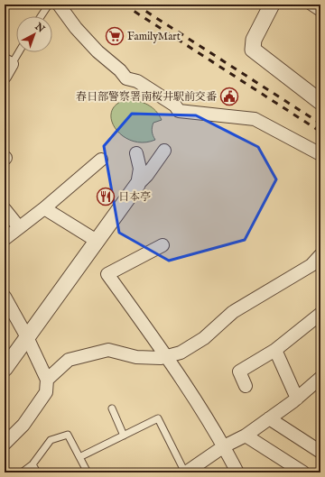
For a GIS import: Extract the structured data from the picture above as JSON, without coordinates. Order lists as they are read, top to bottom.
{
  "places": {
    "supermarket": ["FamilyMart"],
    "public building": ["春日部警察署南桜井駅前交番"],
    "restaurant": ["日本亭"]
  },
  "north": "top right"
}
